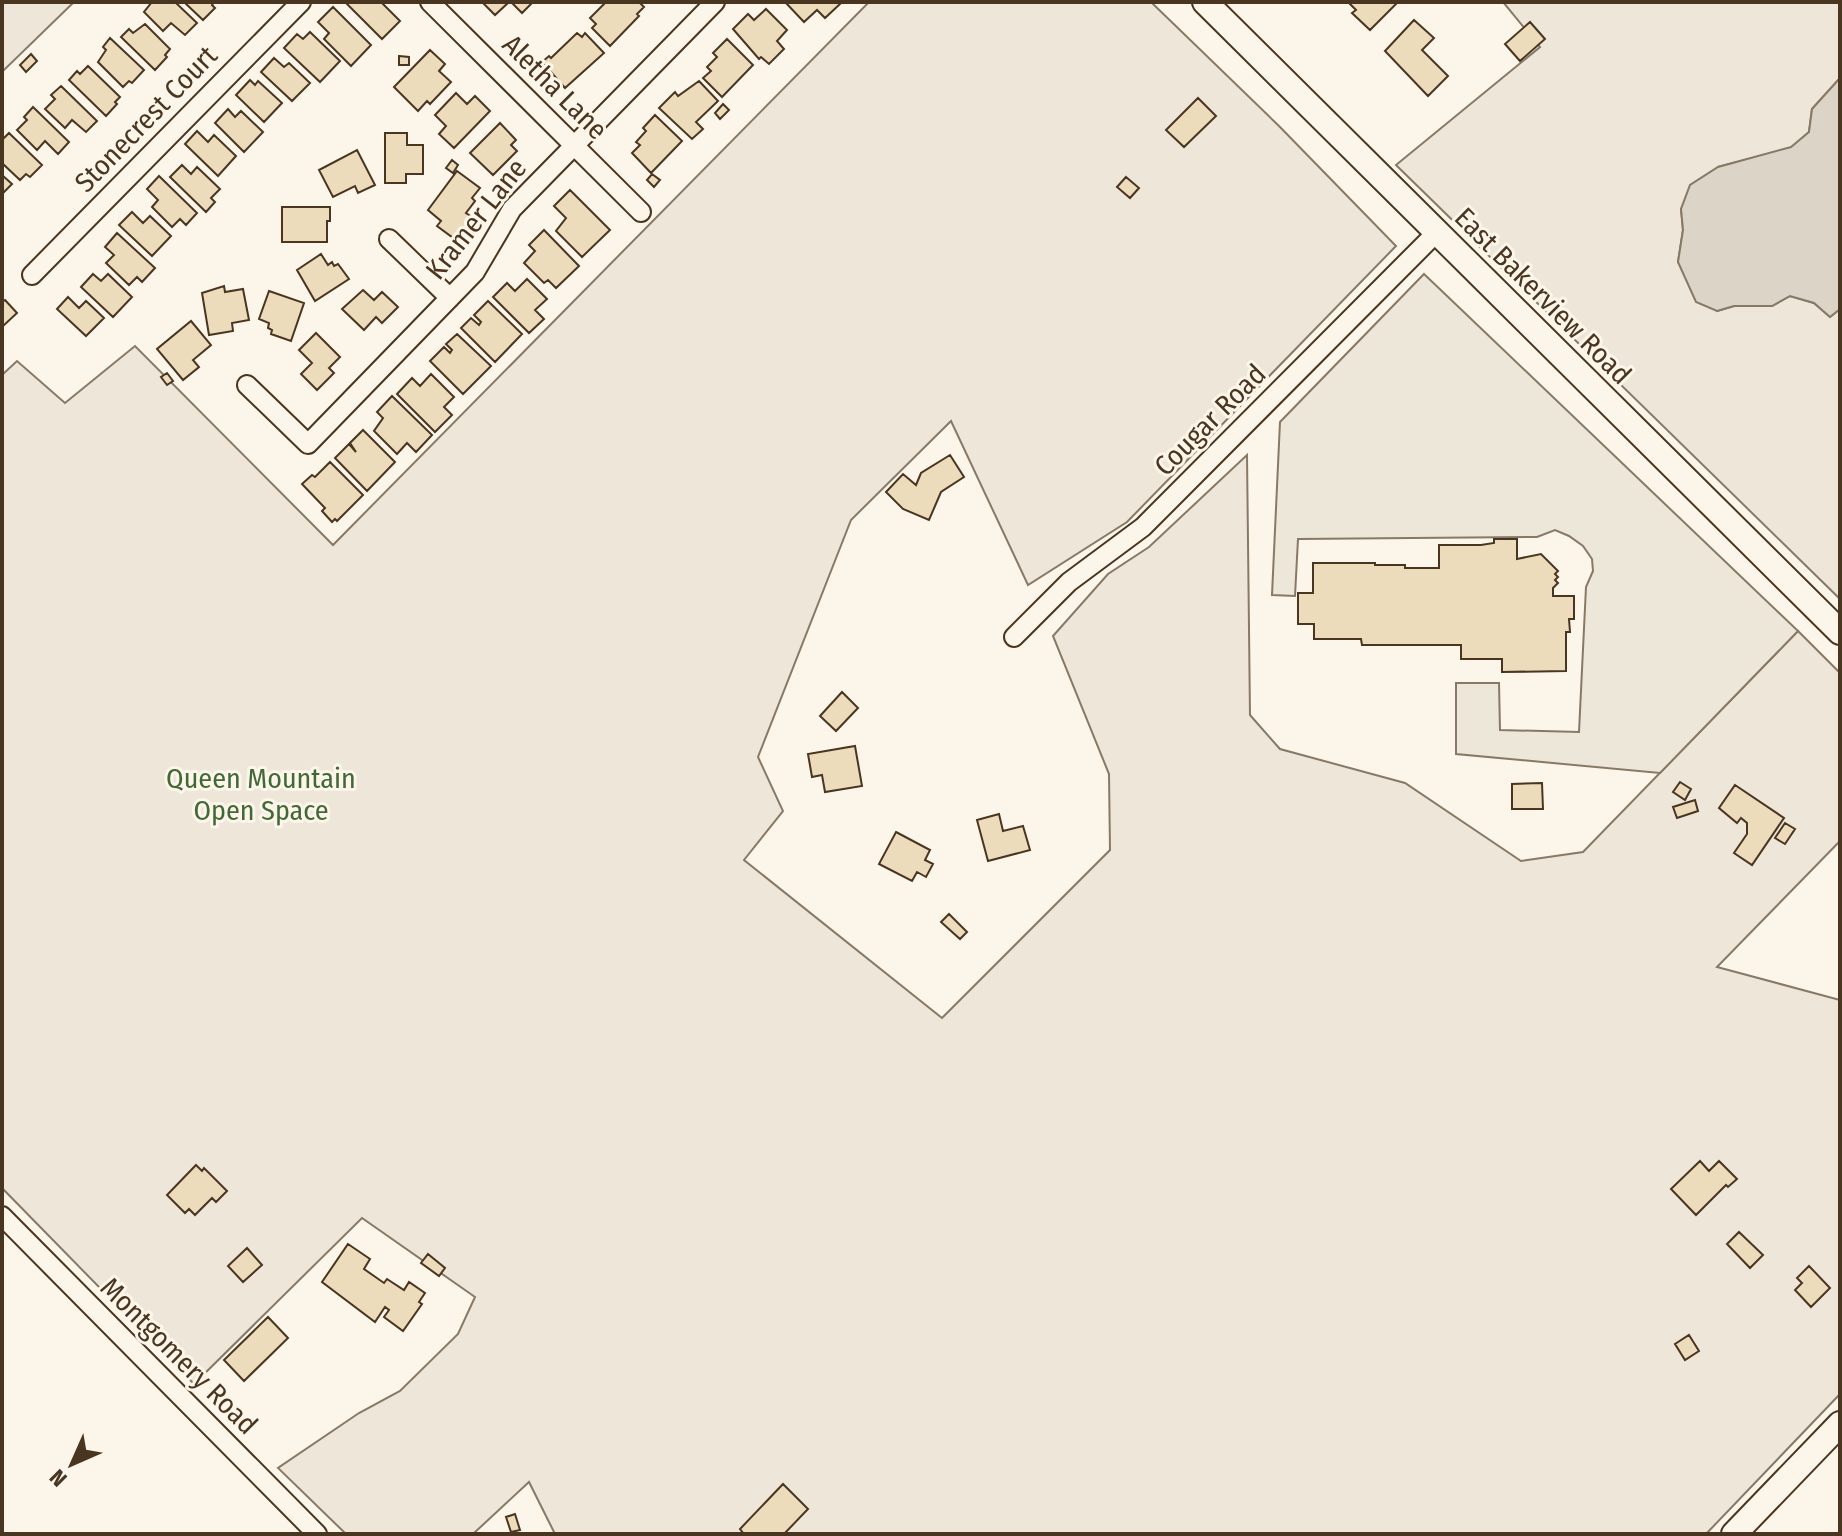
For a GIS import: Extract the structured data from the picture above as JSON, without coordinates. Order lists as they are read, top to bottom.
{
  "streets": {
    "main road": ["East Bakerview Road"],
    "street": [
      "Aletha Lane",
      "Stonecrest Court",
      "Kramer Lane",
      "Cougar Road",
      "Montgomery Road"
    ]
  },
  "crossings": [
    ["Aletha Lane", "Kramer Lane"],
    ["East Bakerview Road", "Cougar Road"]
  ],
  "parks": ["Queen Mountain Open Space"],
  "north": "bottom left"
}
